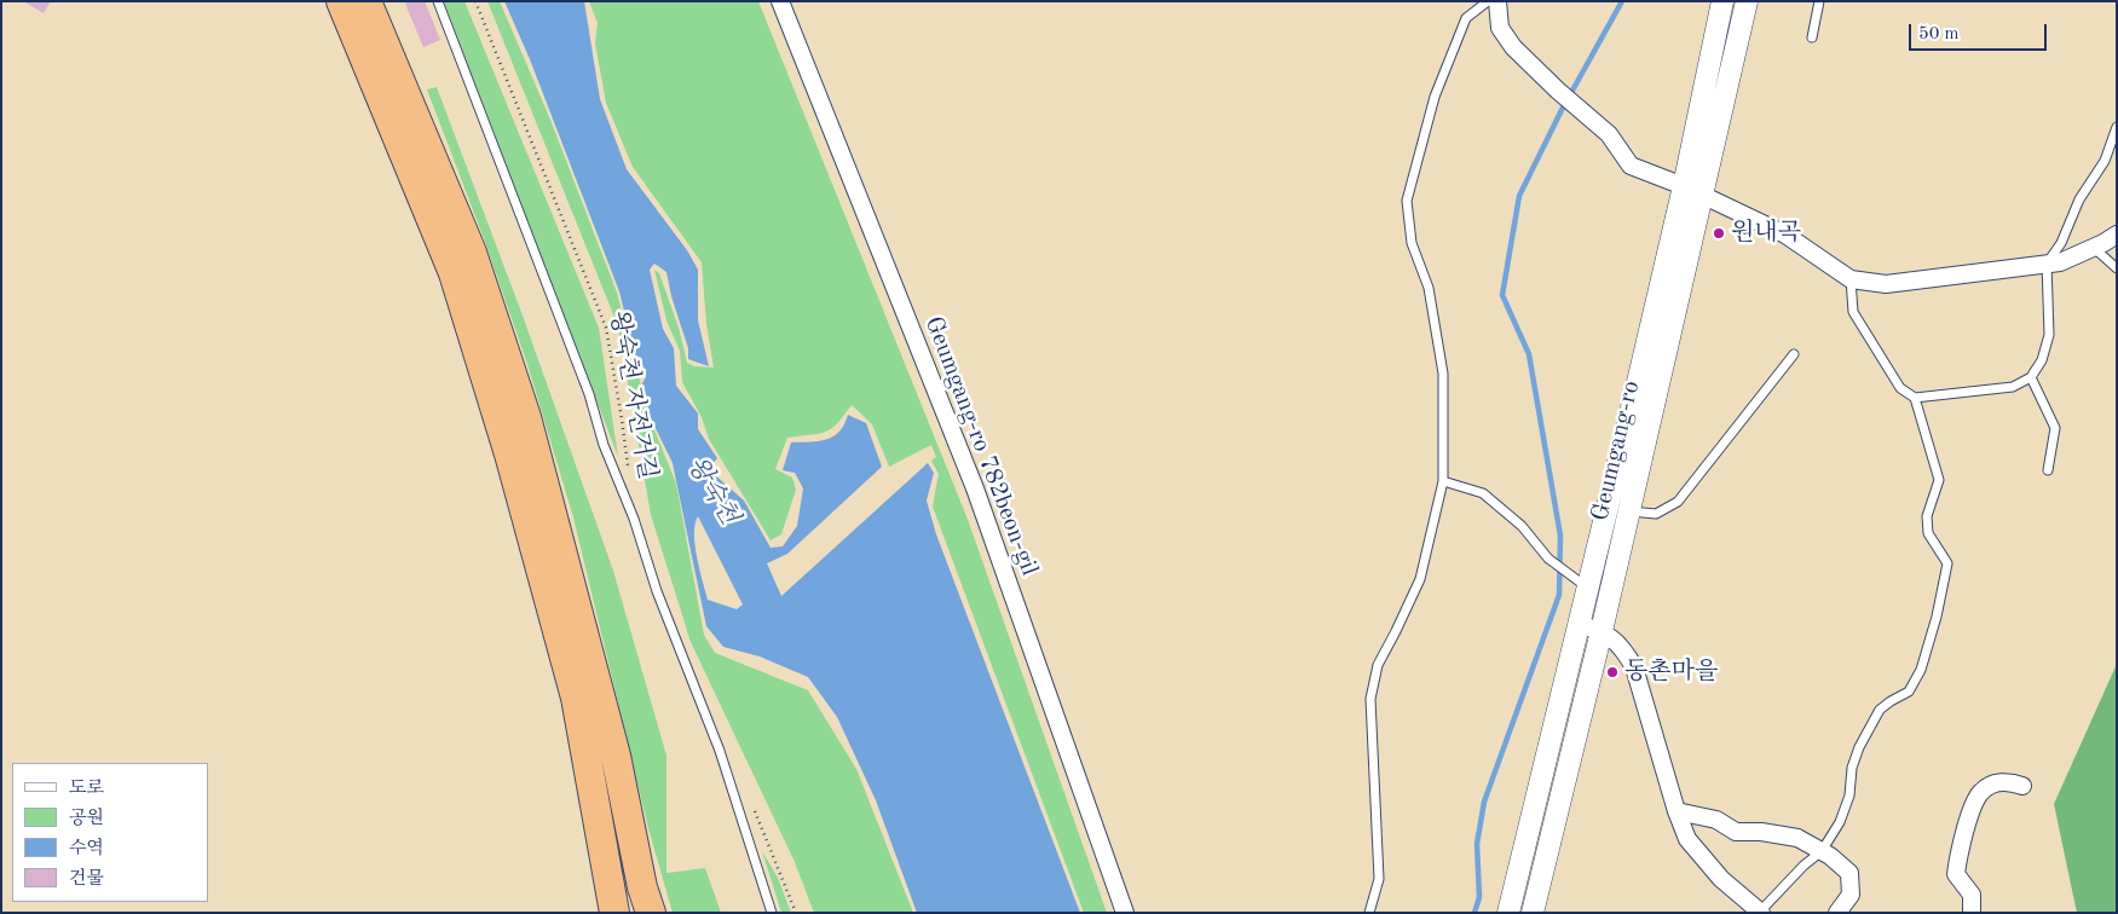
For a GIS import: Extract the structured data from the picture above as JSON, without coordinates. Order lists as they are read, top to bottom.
{
  "streets": {
    "street": ["Geumgang-ro 782beon-gil", "Geumgang-ro"],
    "path": ["왕숙천 자전거길"]
  },
  "water": ["왕숙천"],
  "places": ["원내곡", "동촌마을"],
  "legend": [
    "도로",
    "공원",
    "수역",
    "건물"
  ],
  "scale_bar": "50 m"
}
